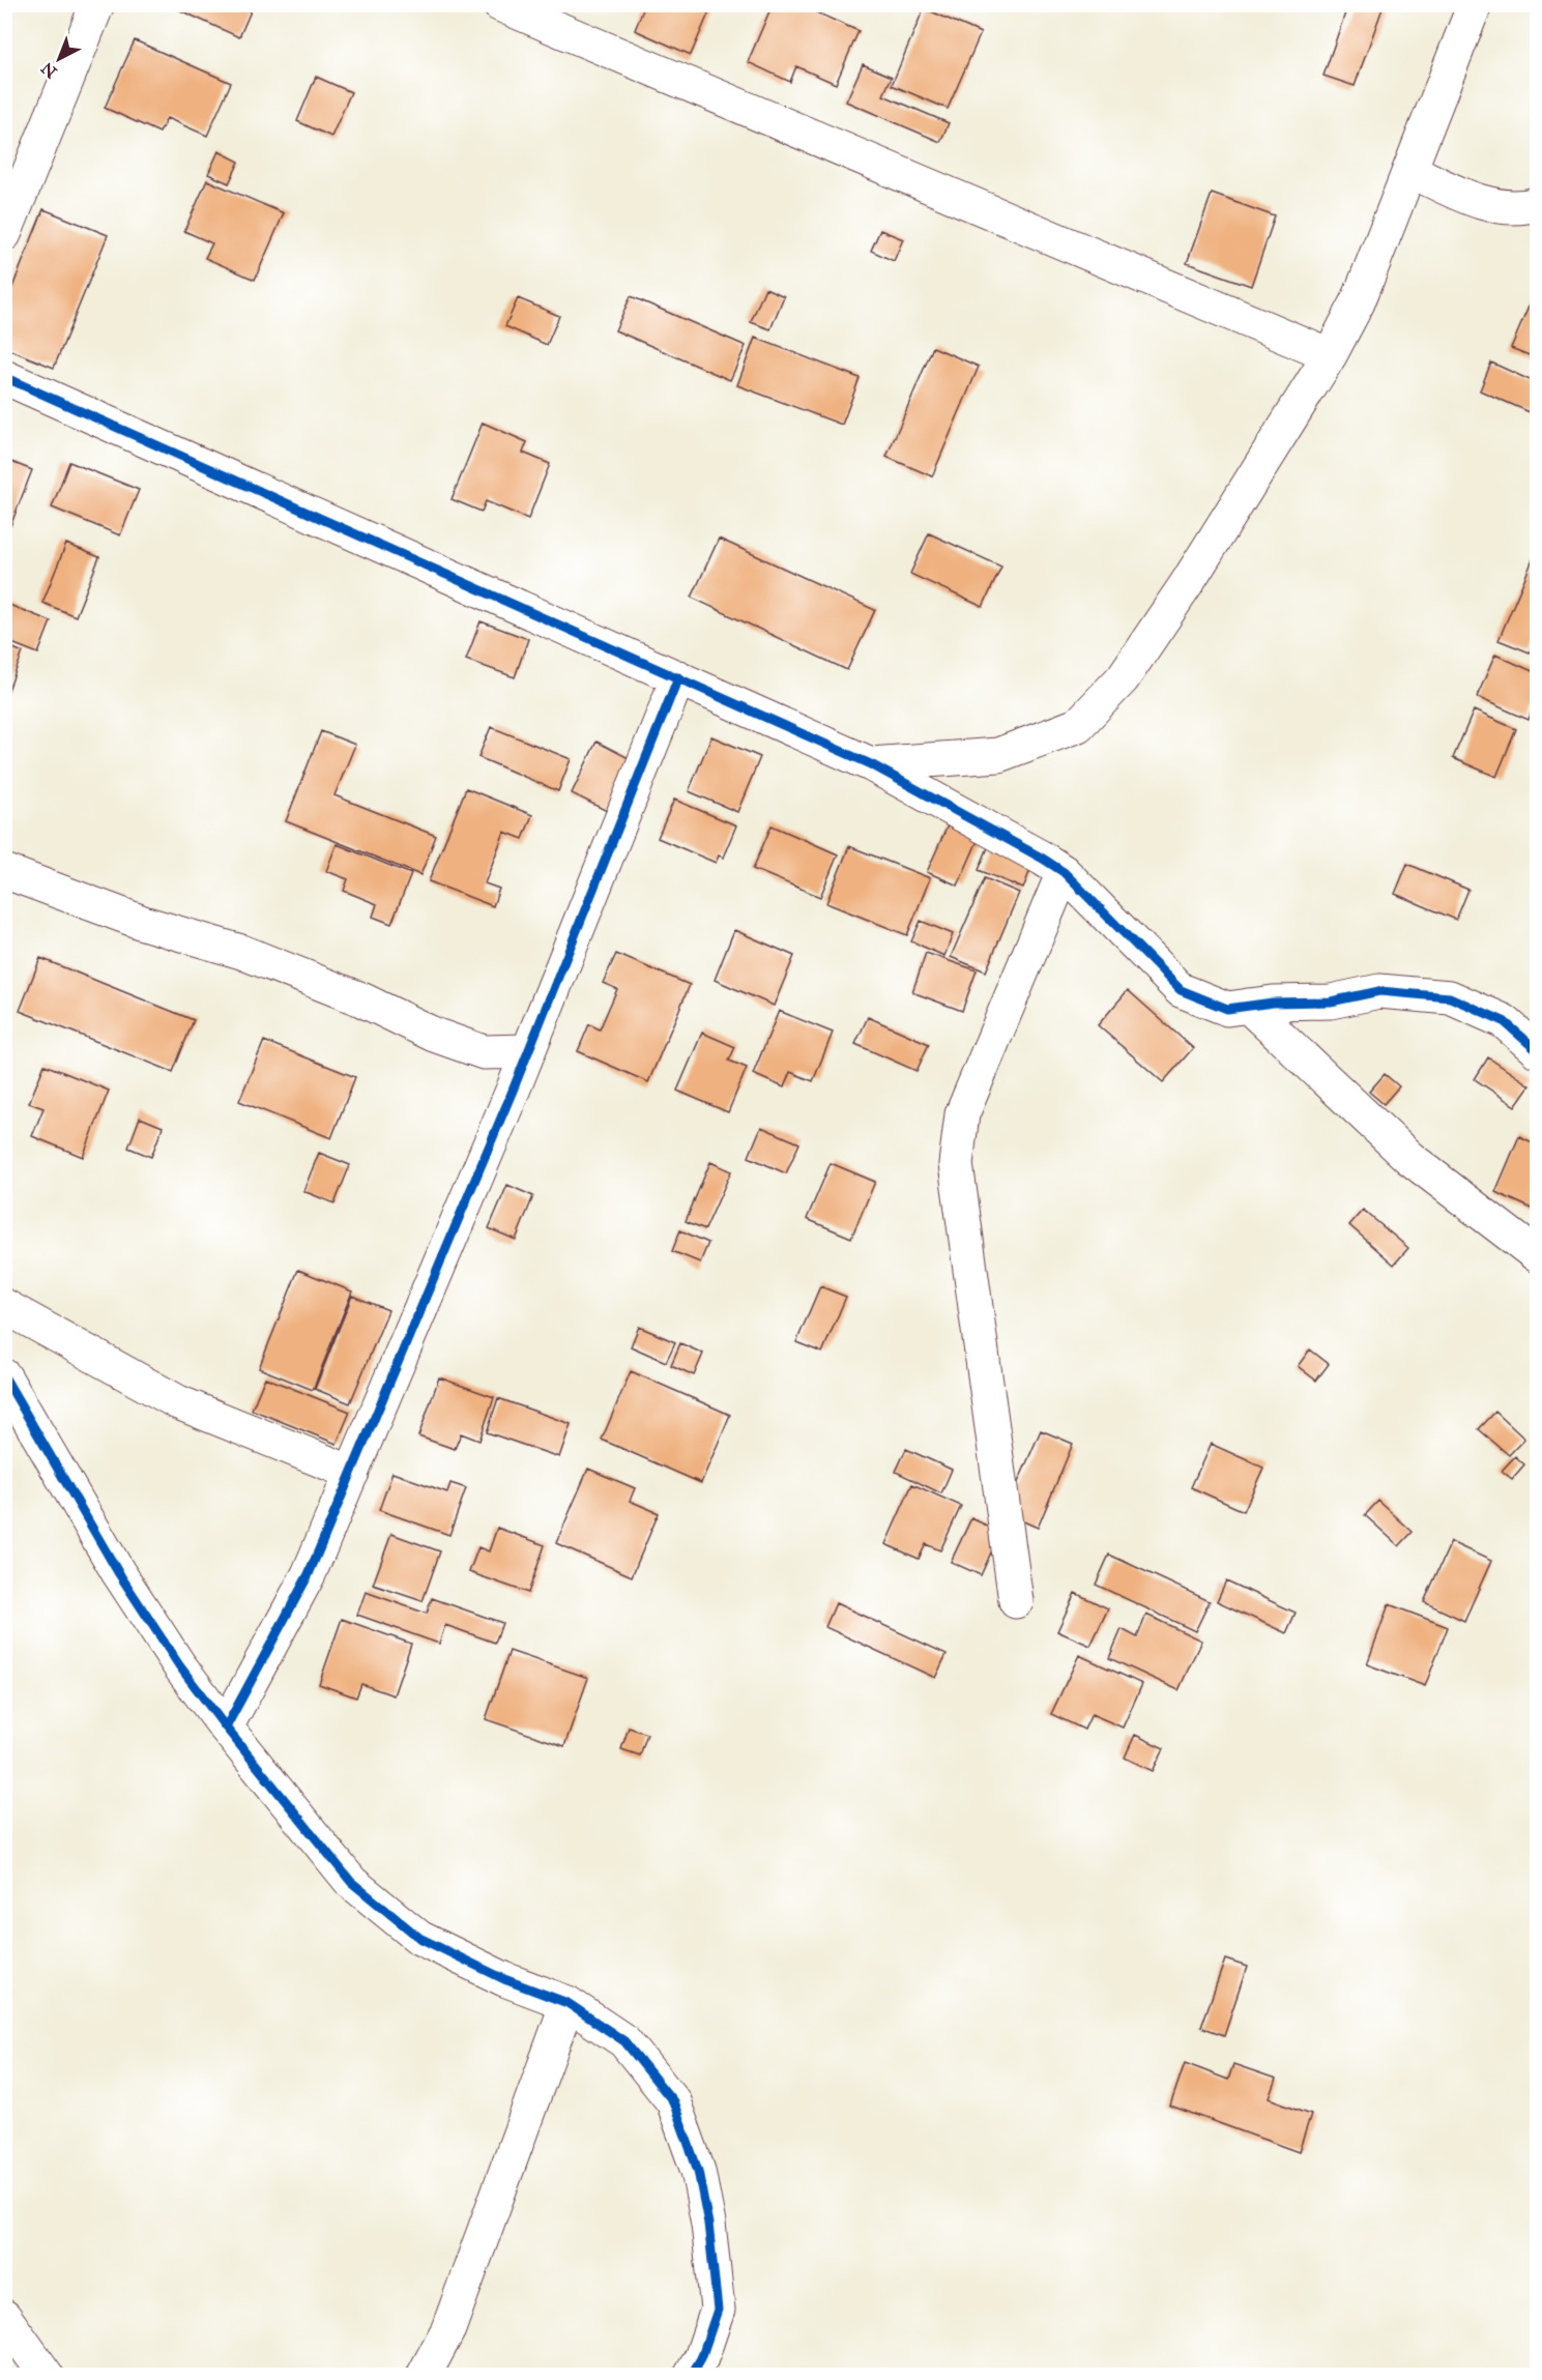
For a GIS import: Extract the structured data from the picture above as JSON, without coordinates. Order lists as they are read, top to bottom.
{
  "north": "bottom left"
}
